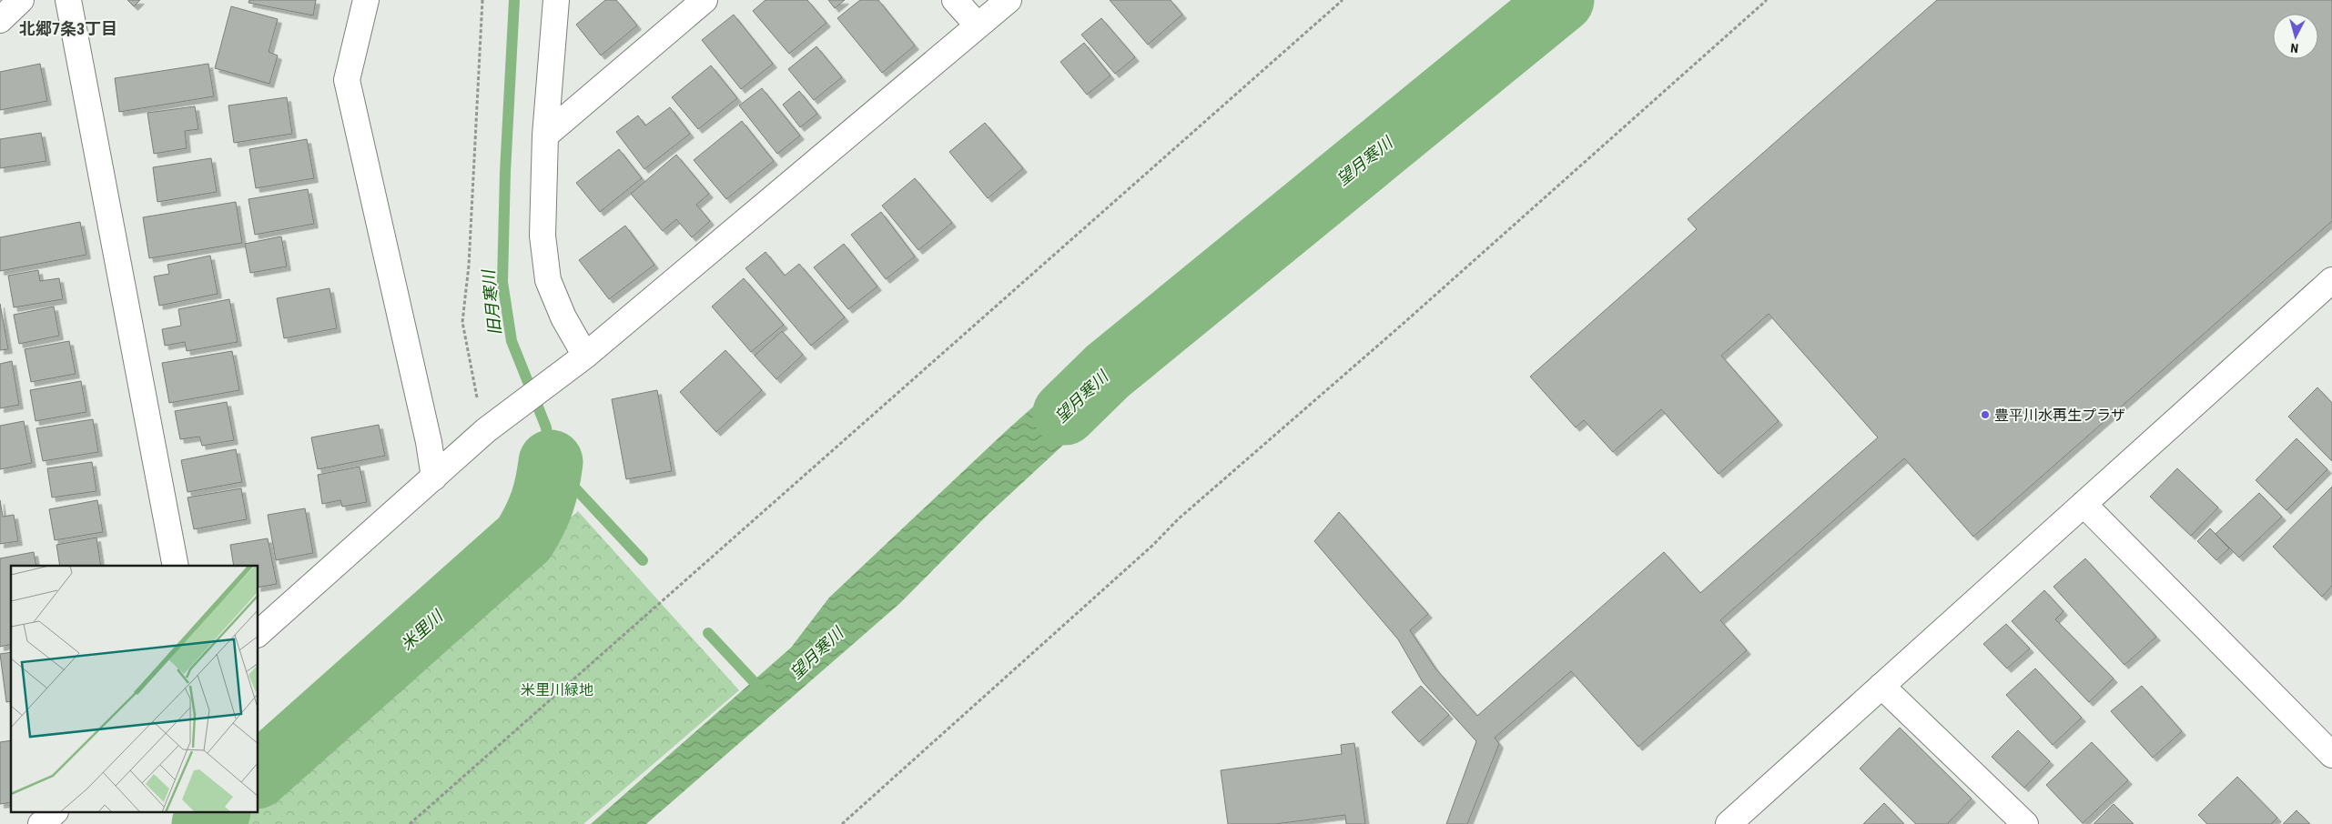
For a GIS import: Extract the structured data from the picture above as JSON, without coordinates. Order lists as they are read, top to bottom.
{
  "districts": ["北郷7条3丁目"],
  "water": ["望月寒川", "旧月寒川", "米里川"],
  "parks": ["米里川緑地"],
  "places": ["豊平川水再生プラザ"],
  "north": "bottom"
}
